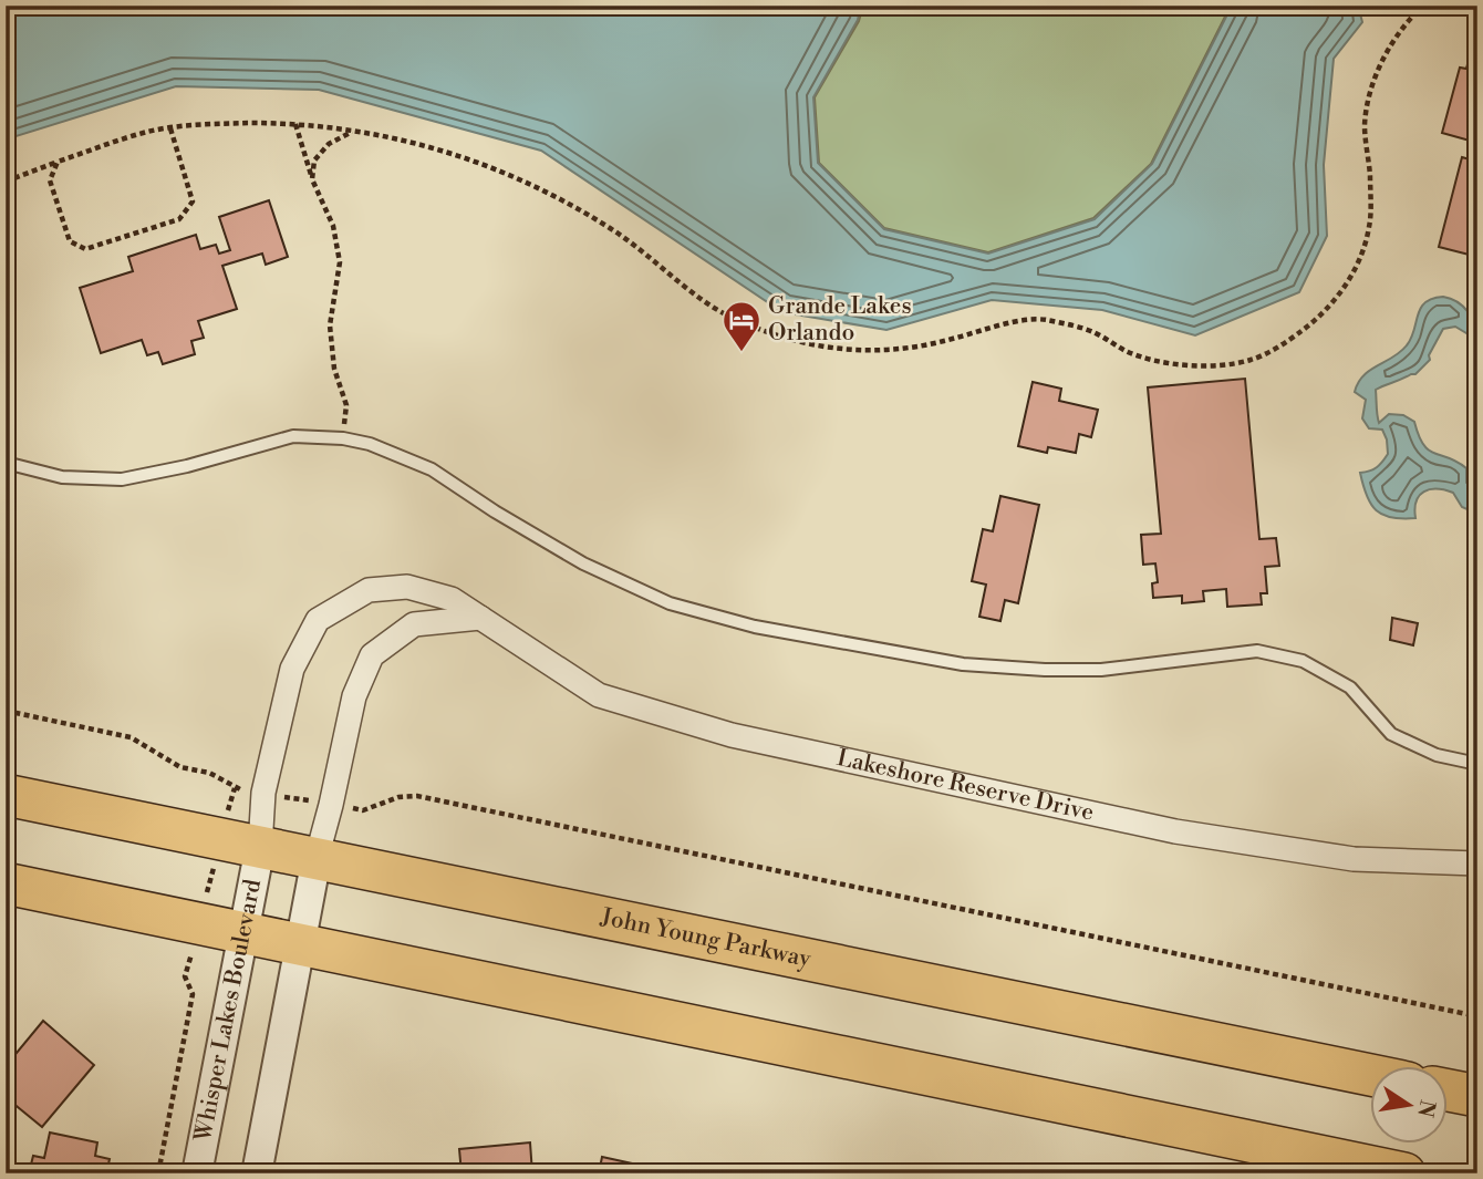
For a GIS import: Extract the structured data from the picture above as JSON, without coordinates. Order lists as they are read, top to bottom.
{
  "streets": {
    "highway": ["John Young Parkway"],
    "street": ["Lakeshore Reserve Drive", "Whisper Lakes Boulevard"]
  },
  "crossings": [
    ["Lakeshore Reserve Drive", "John Young Parkway"],
    ["Lakeshore Reserve Drive", "Whisper Lakes Boulevard"],
    ["John Young Parkway", "Whisper Lakes Boulevard"]
  ],
  "places": {
    "hotel": ["Grande Lakes Orlando"]
  },
  "north": "right"
}
